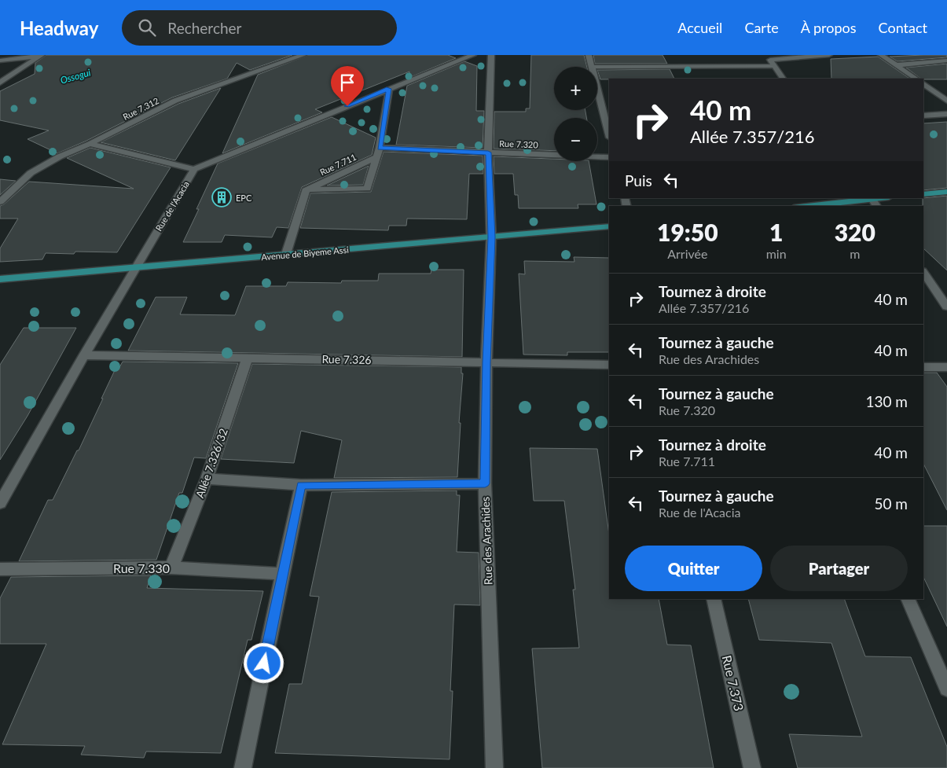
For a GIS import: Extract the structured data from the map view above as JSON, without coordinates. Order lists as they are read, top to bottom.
{
  "streets": {
    "main road": ["Avenue de Biyeme Assi"],
    "street": [
      "Rue 7.312",
      "Rue 7.320",
      "Rue 7.711",
      "Rue de l'Acacia",
      "Rue 7.326",
      "Allée 7.326/32",
      "Rue des Arachides",
      "Rue 7.330",
      "Rue 7.373"
    ]
  },
  "crossings": [
    ["Rue 7.320", "Rue des Arachides"],
    ["Rue de l'Acacia", "Avenue de Biyeme Assi"],
    ["Rue de l'Acacia", "Rue 7.326"],
    ["Avenue de Biyeme Assi", "Rue des Arachides"],
    ["Rue 7.326", "Allée 7.326/32"],
    ["Rue 7.326", "Rue des Arachides"],
    ["Allée 7.326/32", "Rue 7.330"]
  ],
  "water": ["Ossogui"],
  "places": {
    "building": ["EPC"]
  },
  "page": {
    "header": "Headway",
    "search": "Rechercher",
    "nav": [
      "Accueil",
      "Carte",
      "À propos",
      "Contact"
    ],
    "map_buttons": ["+", "−"],
    "turn": ["40 m", "Allée 7.357/216"],
    "then": "Puis",
    "eta": [
      "19:50",
      "Arrivée",
      "1",
      "min",
      "320",
      "m"
    ],
    "list": [
      {
        "name": "Tournez à droite",
        "note": "Allée 7.357/216",
        "value": "40 m"
      },
      {
        "name": "Tournez à gauche",
        "note": "Rue des Arachides",
        "value": "40 m"
      },
      {
        "name": "Tournez à gauche",
        "note": "Rue 7.320",
        "value": "130 m"
      },
      {
        "name": "Tournez à droite",
        "note": "Rue 7.711",
        "value": "40 m"
      },
      {
        "name": "Tournez à gauche",
        "note": "Rue de l'Acacia",
        "value": "50 m"
      }
    ],
    "buttons": ["Quitter", "Partager"]
  }
}
